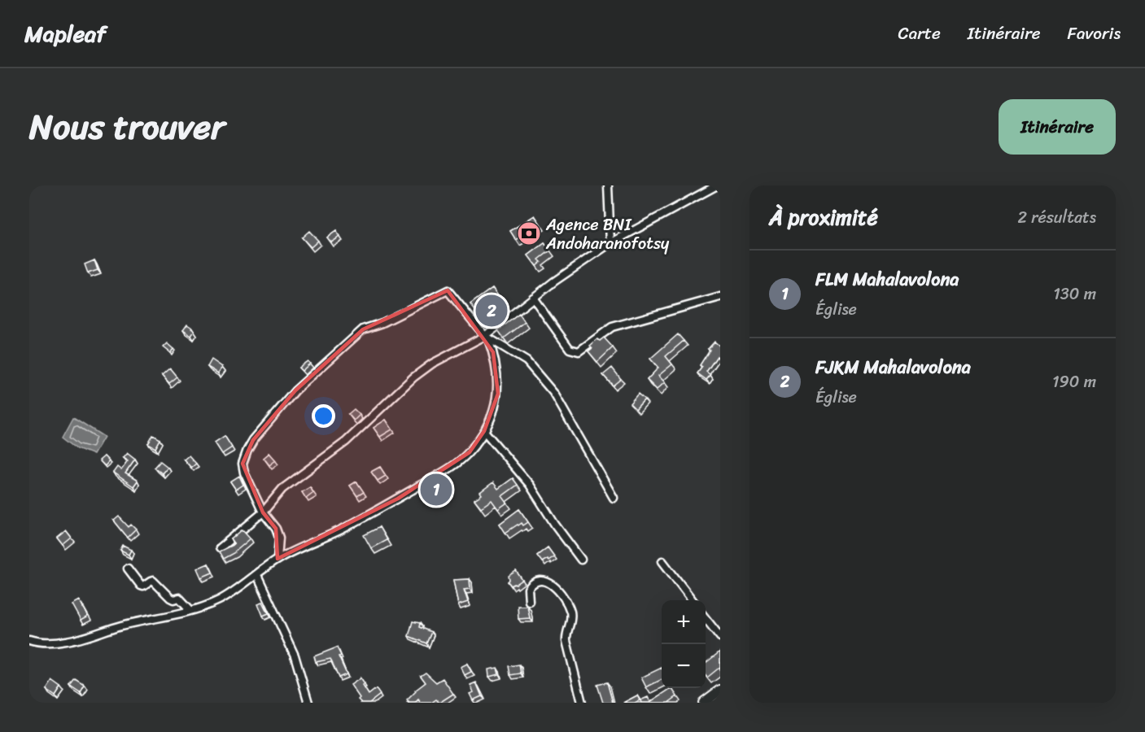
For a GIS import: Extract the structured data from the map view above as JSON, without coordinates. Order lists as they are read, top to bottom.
{
  "places": {
    "bank": ["Agence BNI Andoharanofotsy"]
  },
  "page": {
    "header": "Mapleaf",
    "nav": ["Carte", "Itinéraire", "Favoris"],
    "title": "Nous trouver",
    "buttons": "Itinéraire",
    "heading": ["À proximité", "2 résultats"],
    "list": [
      {
        "mark": "1",
        "name": "FLM Mahalavolona",
        "note": "Église",
        "value": "130 m"
      },
      {
        "mark": "2",
        "name": "FJKM Mahalavolona",
        "note": "Église",
        "value": "190 m"
      }
    ],
    "pins": ["2", "1"],
    "map_buttons": ["+", "−"]
  }
}
